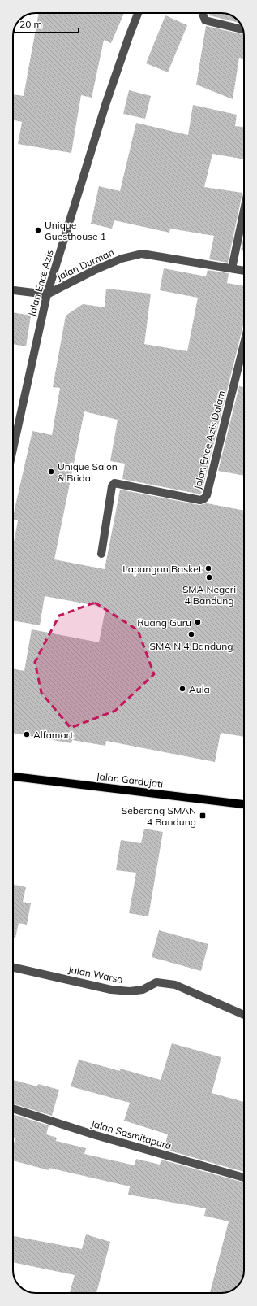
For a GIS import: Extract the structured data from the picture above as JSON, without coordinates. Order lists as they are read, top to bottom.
{
  "streets": {
    "main road": ["Jalan Gardujati"],
    "street": [
      "Jalan Durman",
      "Jalan Ence Azis",
      "Jalan Ence Azis Dalam",
      "Jalan Warsa",
      "Jalan Sasmitapura"
    ]
  },
  "crossings": [
    ["Jalan Durman", "Jalan Ence Azis"]
  ],
  "places": {
    "other": [
      "Unique Guesthouse 1",
      "Unique Salon & Bridal",
      "Lapangan Basket",
      "SMA Negeri 4 Bandung",
      "Ruang Guru",
      "SMA N 4 Bandung",
      "Aula",
      "Alfamart"
    ],
    "transit": ["Seberang SMAN 4 Bandung"]
  },
  "scale_bar": "20 m"
}
